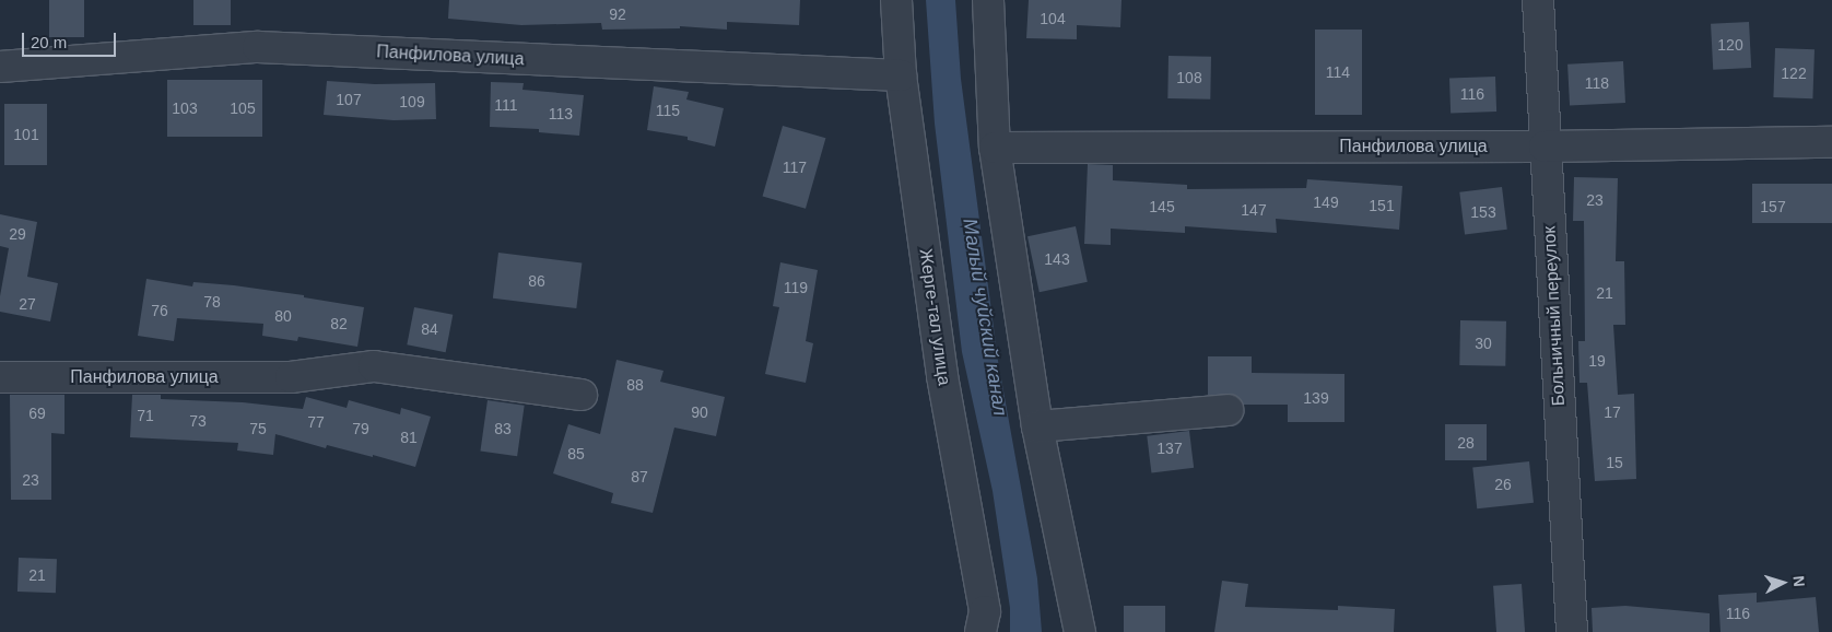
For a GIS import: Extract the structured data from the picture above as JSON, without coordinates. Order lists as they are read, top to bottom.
{
  "streets": {
    "street": ["Панфилова улица", "Больничный переулок", "Жерге-тал улица"]
  },
  "crossings": [
    ["Панфилова улица", "Больничный переулок"],
    ["Панфилова улица", "Жерге-тал улица"]
  ],
  "water": ["Малый чуйский канал"],
  "house_numbers": [
    "92",
    "104",
    "120",
    "114",
    "122",
    "108",
    "118",
    "116",
    "107",
    "109",
    "111",
    "103",
    "105",
    "115",
    "113",
    "101",
    "117",
    "23",
    "149",
    "151",
    "145",
    "157",
    "147",
    "153",
    "29",
    "143",
    "86",
    "119",
    "21",
    "78",
    "27",
    "76",
    "80",
    "82",
    "84",
    "30",
    "19",
    "88",
    "139",
    "90",
    "17",
    "69",
    "71",
    "73",
    "77",
    "75",
    "79",
    "83",
    "81",
    "28",
    "137",
    "85",
    "15",
    "87",
    "23",
    "26",
    "21",
    "116"
  ],
  "scale_bar": "20 m",
  "north": "right"
}
